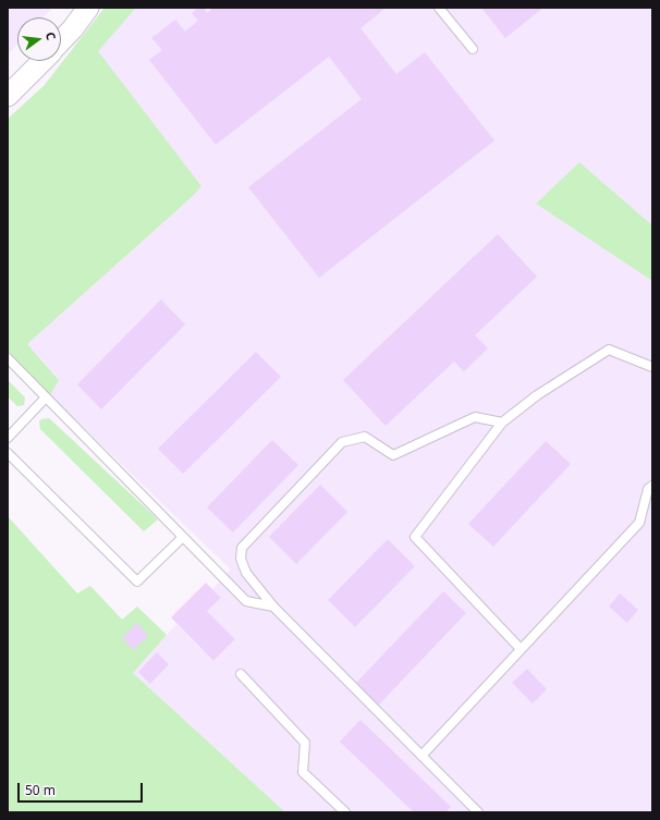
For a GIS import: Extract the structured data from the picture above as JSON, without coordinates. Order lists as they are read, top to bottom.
{
  "scale_bar": "50 m",
  "north": "right"
}
